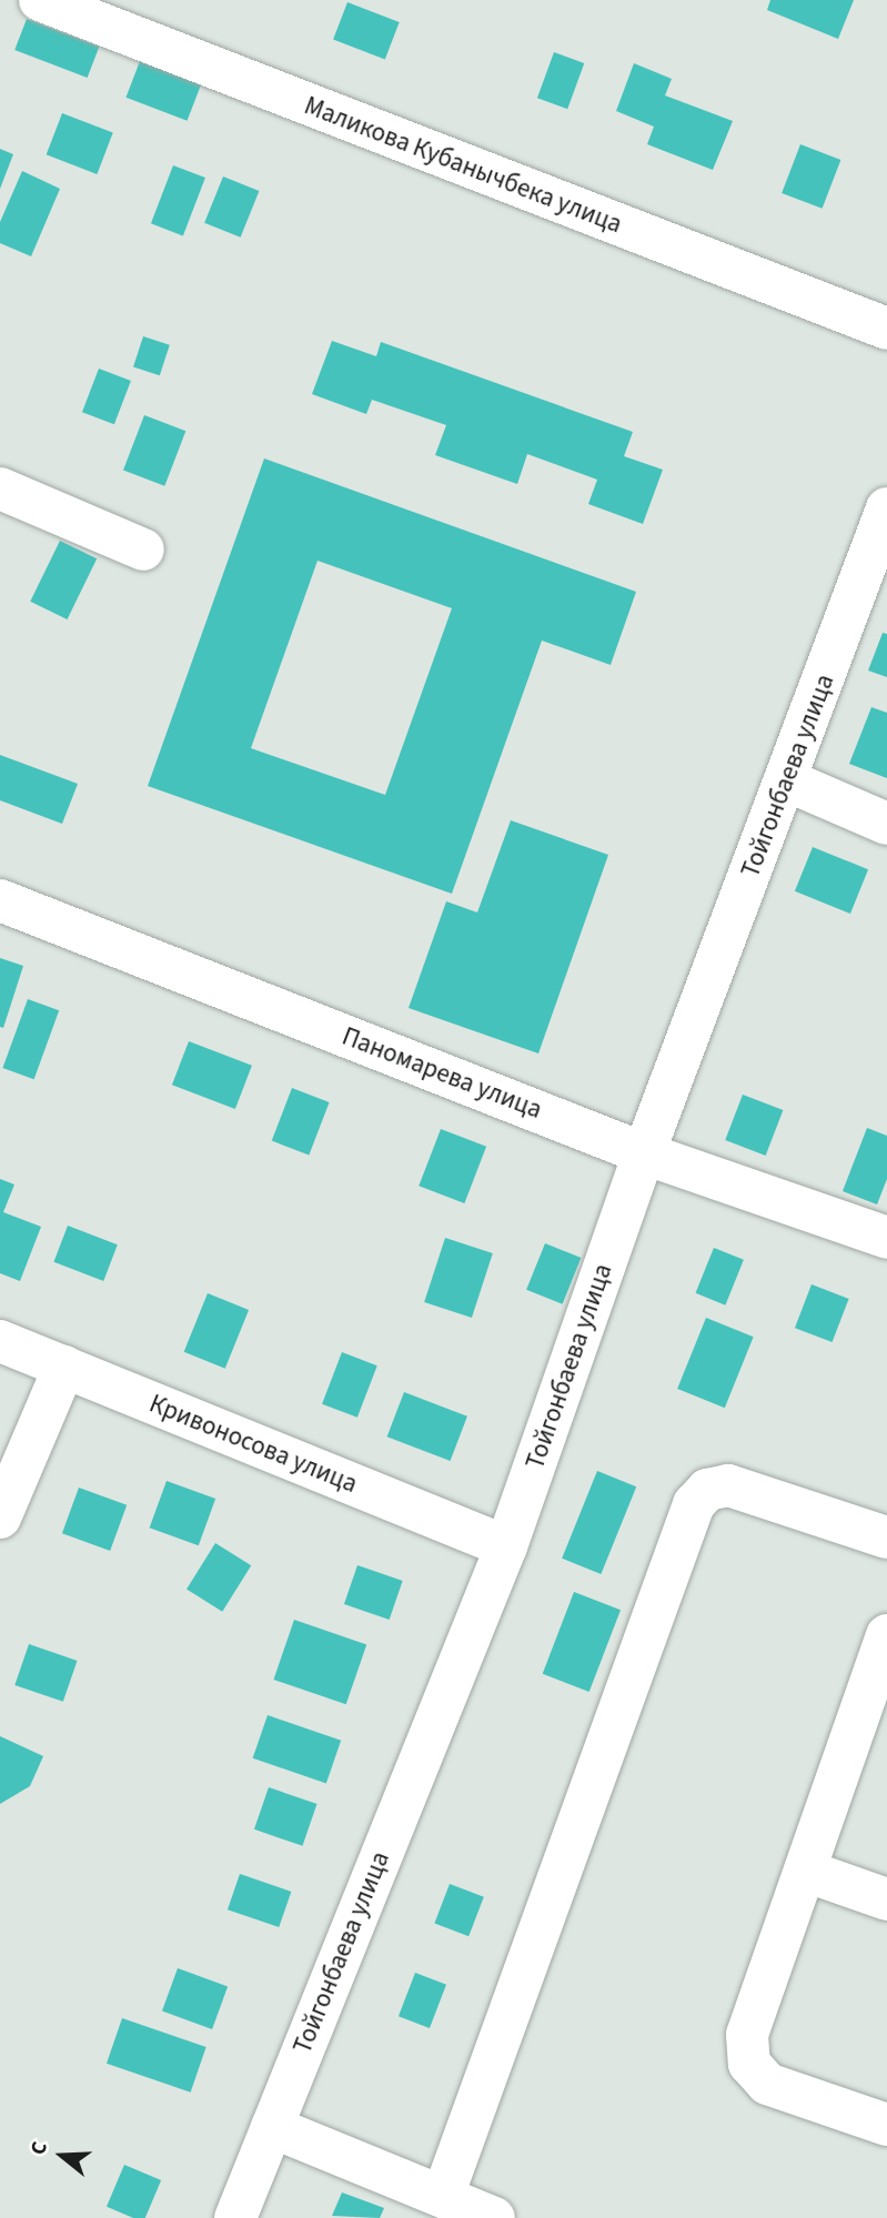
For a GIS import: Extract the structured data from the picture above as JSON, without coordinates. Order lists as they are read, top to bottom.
{
  "streets": {
    "street": [
      "Маликова Кубанычбека улица",
      "Тойгонбаева улица",
      "Паномарева улица",
      "Кривоносова улица"
    ]
  },
  "crossings": [
    ["Тойгонбаева улица", "Паномарева улица"],
    ["Тойгонбаева улица", "Кривоносова улица"]
  ],
  "north": "left"
}
